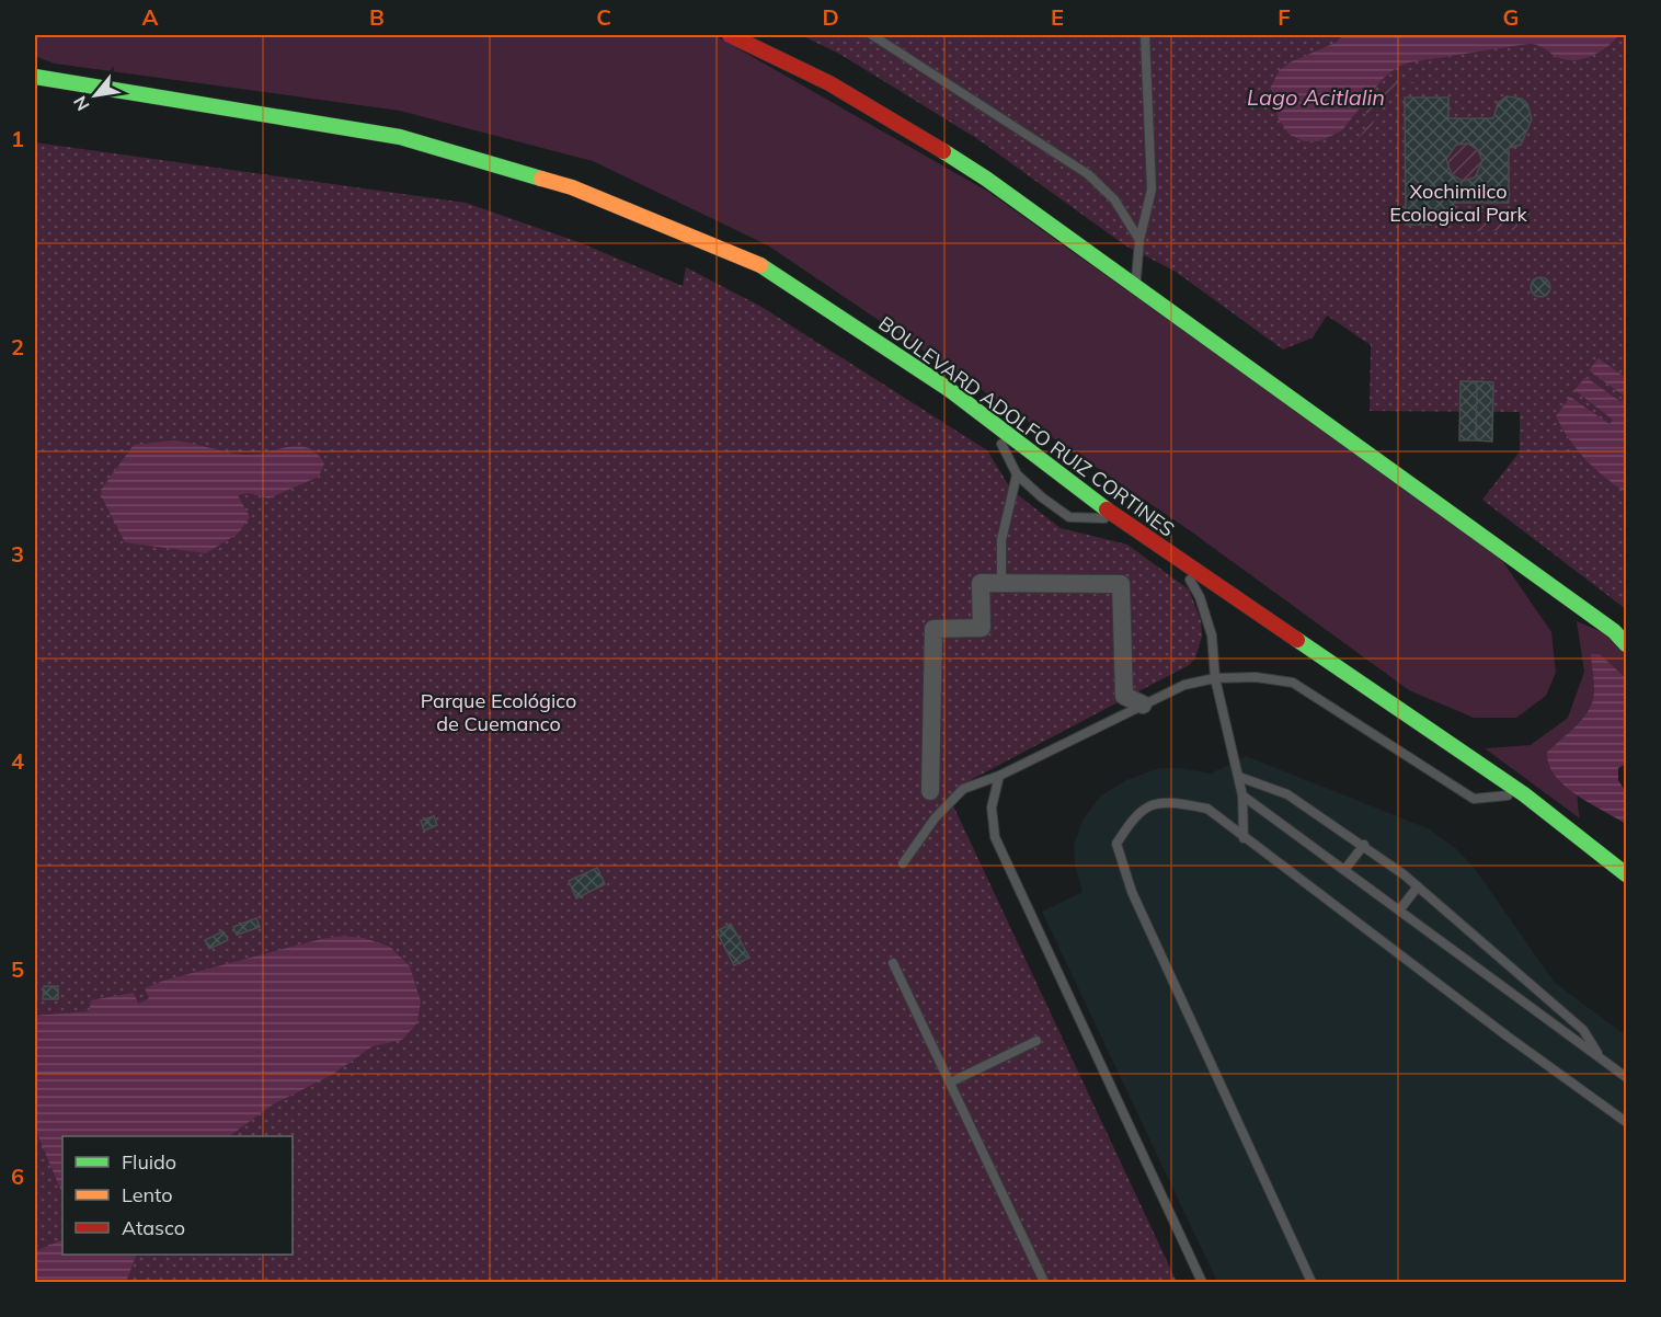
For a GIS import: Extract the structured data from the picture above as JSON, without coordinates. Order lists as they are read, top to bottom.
{
  "streets": {
    "highway": ["BOULEVARD ADOLFO RUIZ CORTINES"]
  },
  "water": ["Lago Acitlalin"],
  "parks": ["Xochimilco Ecological Park", "Parque Ecológico de Cuemanco"],
  "legend": ["Fluido", "Lento", "Atasco"],
  "north": "bottom left",
  "grid": {
    "columns": [
      "A",
      "B",
      "C",
      "D",
      "E",
      "F",
      "G"
    ],
    "rows": [
      "1",
      "2",
      "3",
      "4",
      "5",
      "6"
    ]
  }
}
